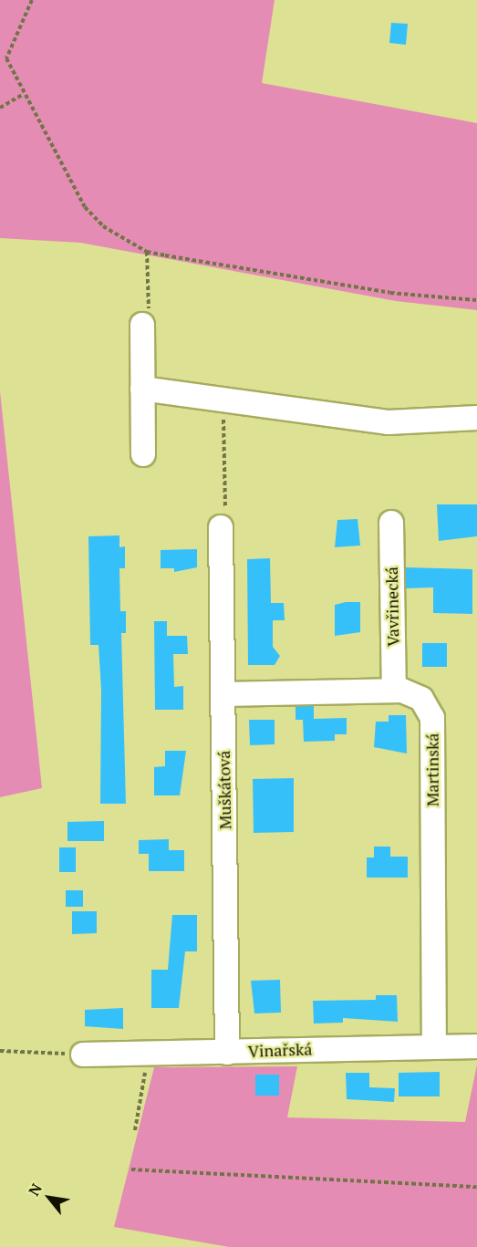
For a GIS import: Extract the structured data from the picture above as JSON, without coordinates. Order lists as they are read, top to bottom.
{
  "streets": {
    "street": [
      "Vavřinecká",
      "Martinská",
      "Muškátová",
      "Vinařská"
    ]
  },
  "crossings": [
    ["Vavřinecká", "Martinská"],
    ["Martinská", "Muškátová"],
    ["Martinská", "Vinařská"],
    ["Muškátová", "Vinařská"]
  ],
  "north": "top left"
}
